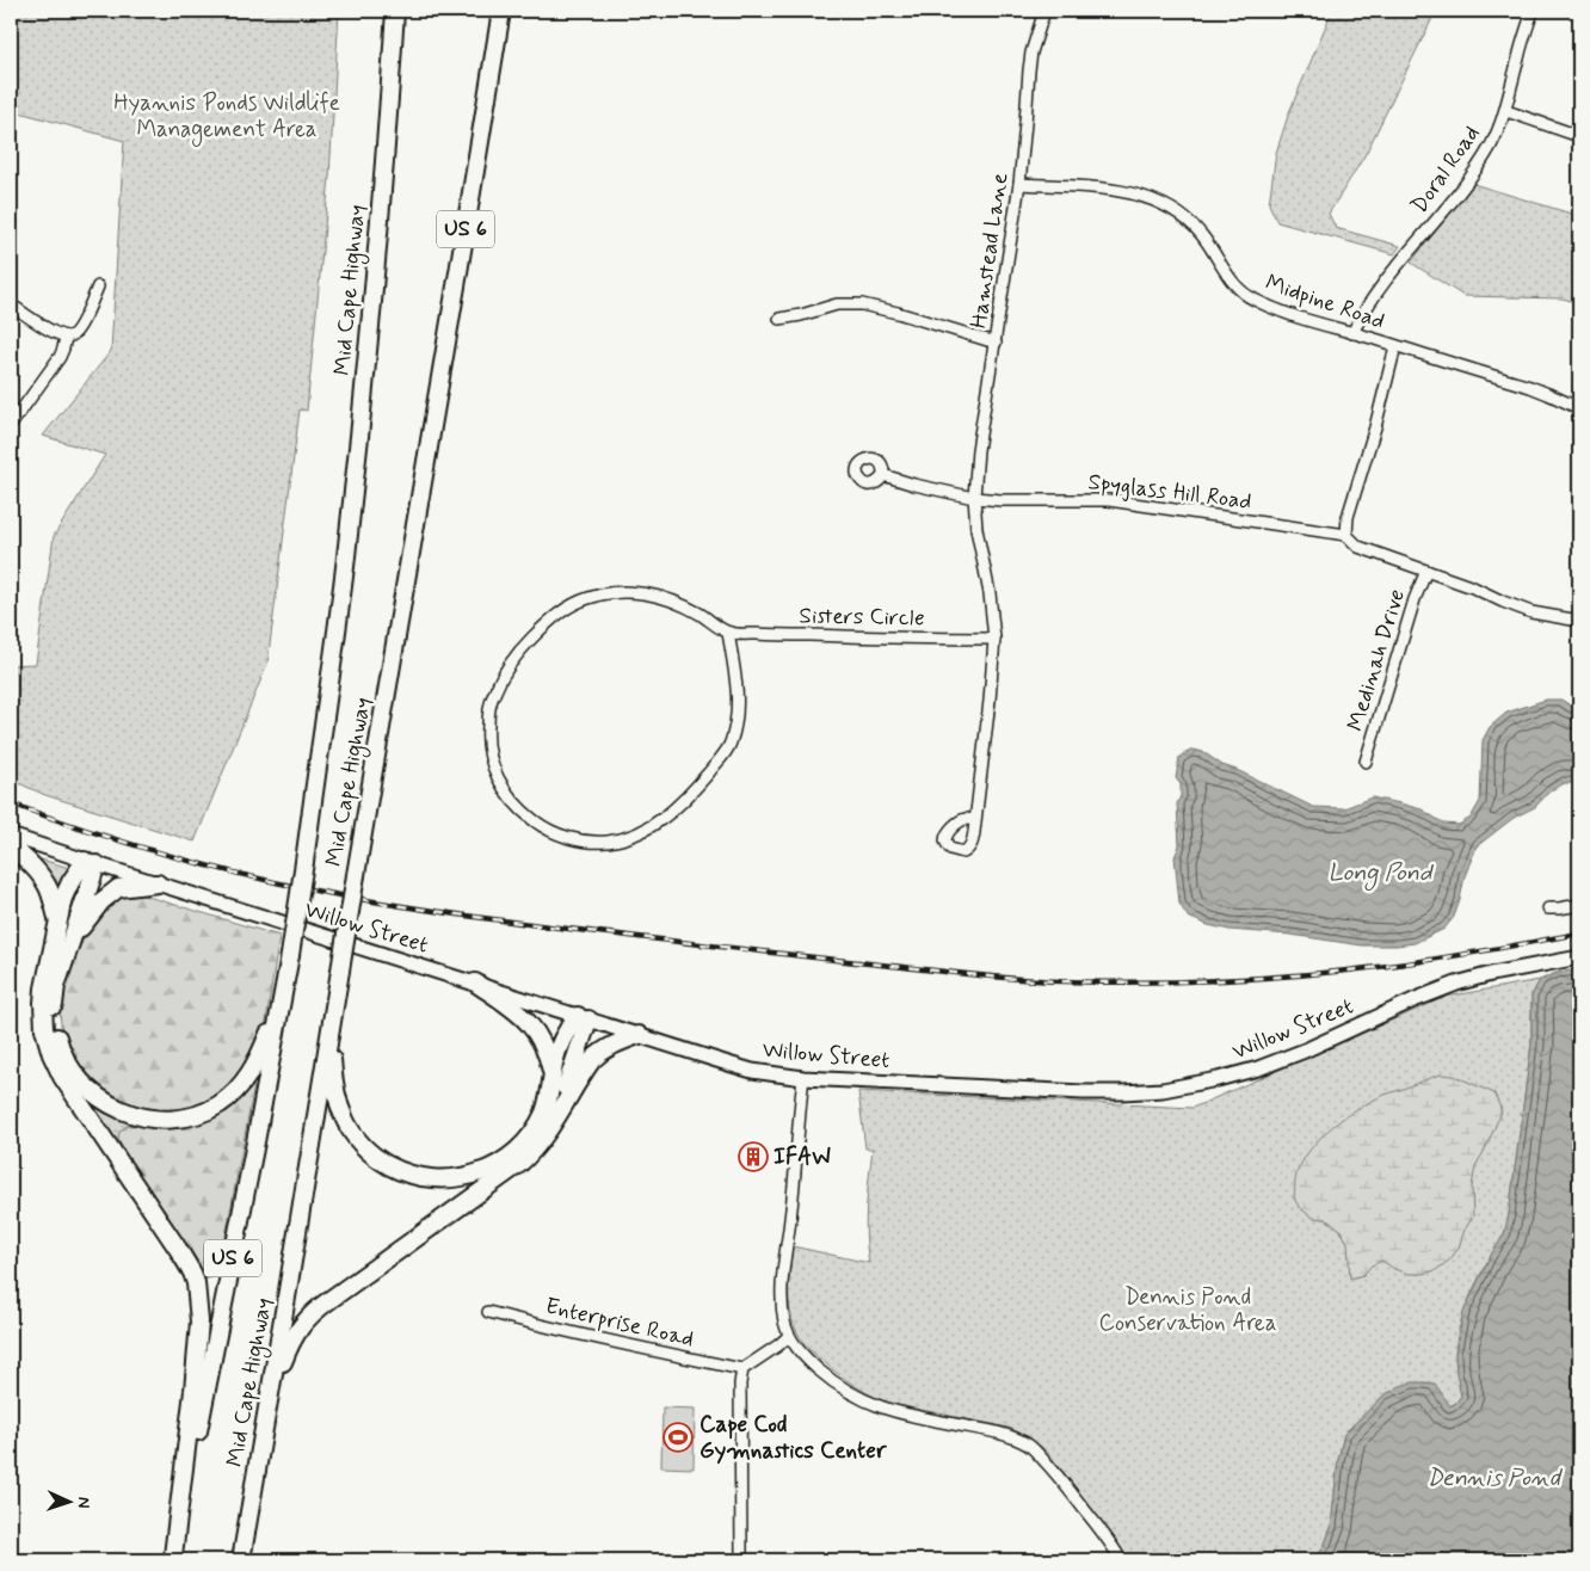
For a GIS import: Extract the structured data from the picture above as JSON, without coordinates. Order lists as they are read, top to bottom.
{
  "streets": {
    "highway": ["US 6", "Mid Cape Highway"],
    "main road": ["Willow Street"],
    "street": [
      "Doral Road",
      "Hamstead Lane",
      "Midpine Road",
      "Spyglass Hill Road",
      "Sisters Circle",
      "Medinah Drive",
      "Enterprise Road"
    ]
  },
  "crossings": [
    ["Doral Road", "Midpine Road"],
    ["Hamstead Lane", "Midpine Road"],
    ["Hamstead Lane", "Spyglass Hill Road"],
    ["Hamstead Lane", "Sisters Circle"]
  ],
  "water": ["Long Pond", "Dennis Pond"],
  "parks": ["Hyannis Ponds Wildlife Management Area", "Dennis Pond Conservation Area"],
  "places": {
    "building": ["IFAW"],
    "sports": ["Cape Cod Gymnastics Center"]
  },
  "north": "right"
}
